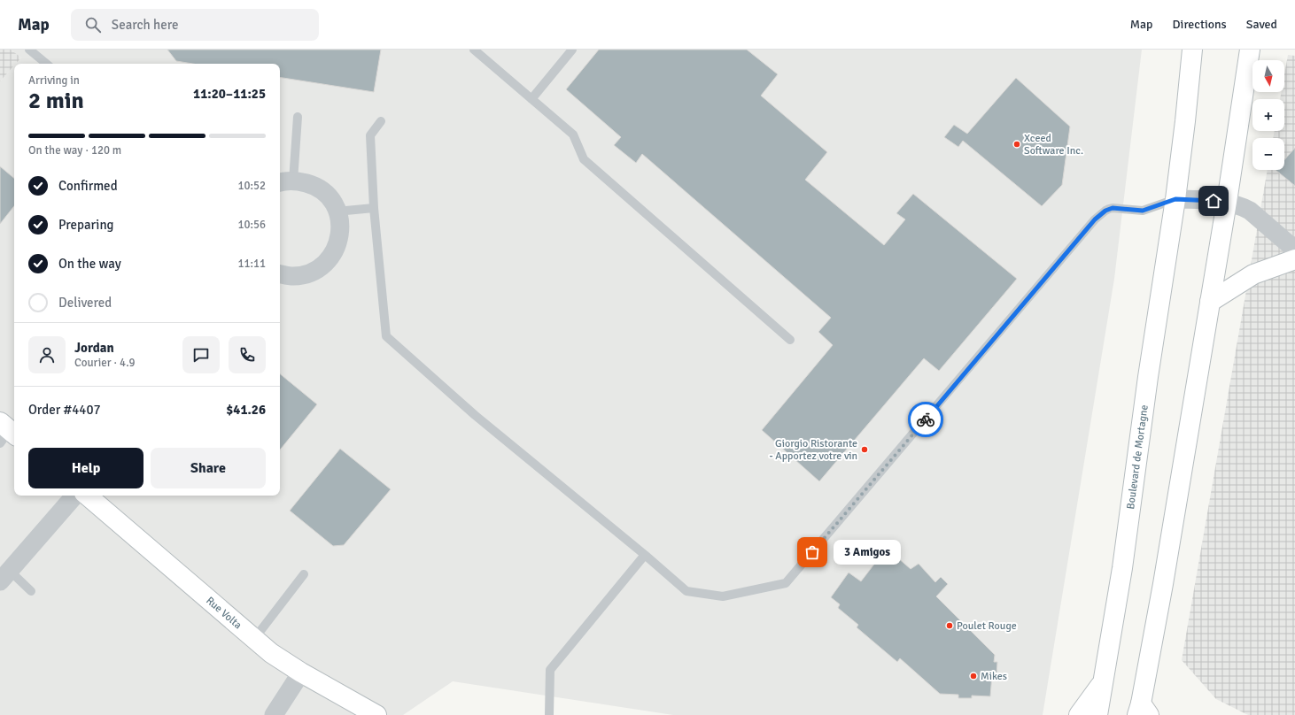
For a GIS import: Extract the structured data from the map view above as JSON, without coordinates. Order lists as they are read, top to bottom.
{
  "streets": {
    "main road": ["Boulevard de Mortagne", "Rue Volta"]
  },
  "places": [
    "Xceed Software Inc.",
    "Giorgio Ristorante - Apportez votre vin",
    "3 Amigos",
    "Poulet Rouge",
    "Mikes"
  ],
  "north": "bottom",
  "page": {
    "header": "Map",
    "search": "Search here",
    "nav": ["Map", "Directions", "Saved"],
    "map_buttons": ["+", "−"],
    "heading": ["2 min", "Arriving in", "11:20–11:25"],
    "panel": [
      "Jordan",
      "Courier · 4.9",
      "Order #4407",
      "$41.26"
    ],
    "bar": "On the way · 120 m",
    "list": [
      ["Confirmed", "10:52"],
      ["Preparing", "10:56"],
      ["On the way", "11:11"],
      "Delivered"
    ],
    "buttons": ["Help", "Share"],
    "bubble": "3 Amigos"
  }
}
